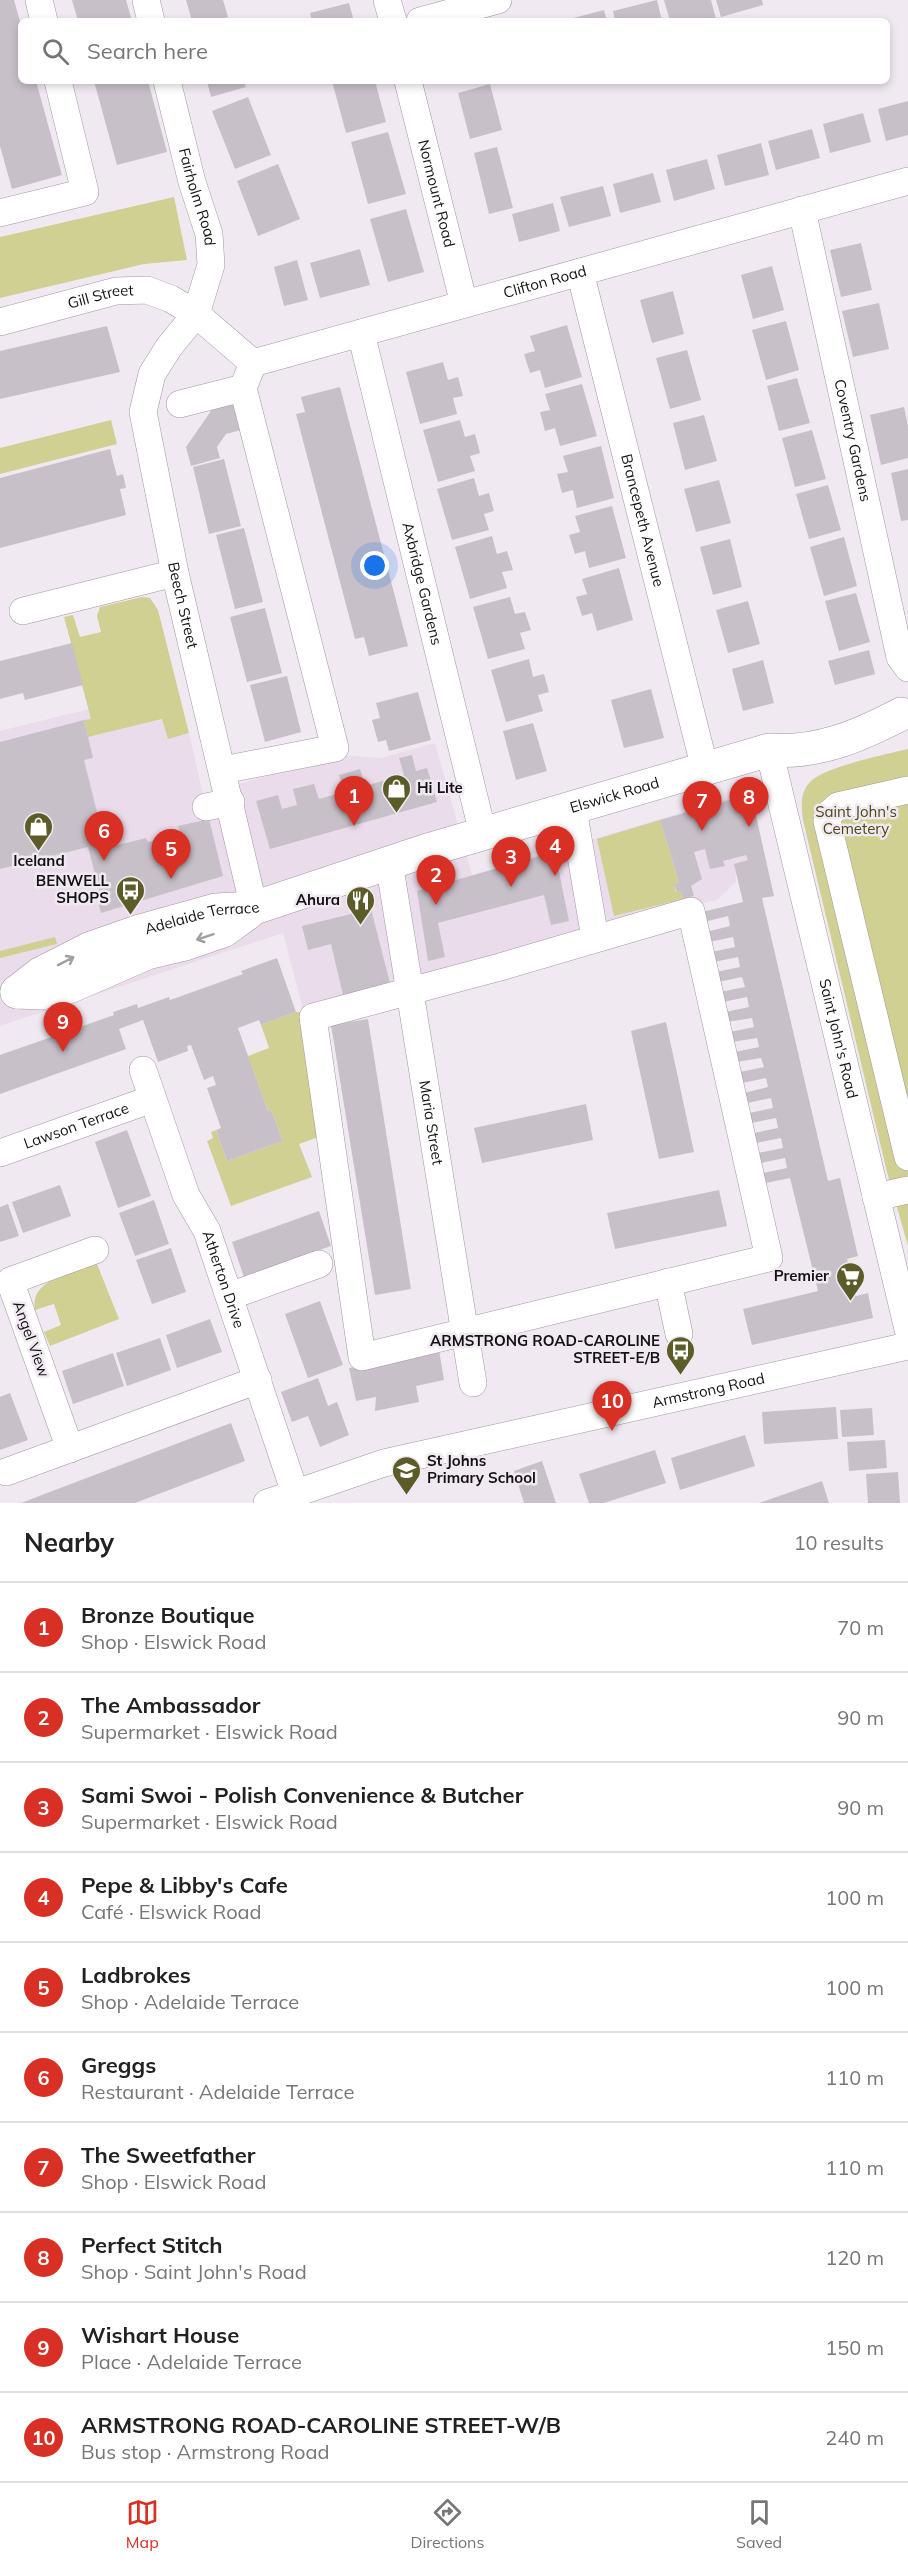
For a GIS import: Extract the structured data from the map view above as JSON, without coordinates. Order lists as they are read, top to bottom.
{
  "streets": {
    "main road": ["Elswick Road", "Adelaide Terrace"],
    "street": [
      "Normount Road",
      "Fairholm Road",
      "Clifton Road",
      "Gill Street",
      "Coventry Gardens",
      "Brancepeth Avenue",
      "Axbridge Gardens",
      "Beech Street",
      "Saint John's Road",
      "Maria Street",
      "Lawson Terrace",
      "Atherton Drive",
      "Angel View",
      "Armstrong Road"
    ]
  },
  "crossings": [
    ["Normount Road", "Clifton Road"],
    ["Fairholm Road", "Gill Street"],
    ["Fairholm Road", "Beech Street"],
    ["Clifton Road", "Coventry Gardens"],
    ["Clifton Road", "Brancepeth Avenue"],
    ["Clifton Road", "Axbridge Gardens"],
    ["Gill Street", "Beech Street"],
    ["Brancepeth Avenue", "Elswick Road"],
    ["Axbridge Gardens", "Elswick Road"],
    ["Beech Street", "Elswick Road"],
    ["Beech Street", "Adelaide Terrace"],
    ["Elswick Road", "Adelaide Terrace"],
    ["Elswick Road", "Saint John's Road"],
    ["Elswick Road", "Maria Street"],
    ["Lawson Terrace", "Atherton Drive"],
    ["Atherton Drive", "Armstrong Road"]
  ],
  "parks": ["Saint John's Cemetery"],
  "places": {
    "shop": ["Hi Lite", "Iceland"],
    "bus stop": ["BENWELL SHOPS", "ARMSTRONG ROAD-CAROLINE STREET-E/B"],
    "restaurant": ["Ahura"],
    "supermarket": ["Premier"],
    "school or university": ["St Johns Primary School"]
  },
  "page": {
    "search": "Search here",
    "pins": [
      "1",
      "8",
      "7",
      "6",
      "4",
      "5",
      "3",
      "2",
      "9",
      "10"
    ],
    "heading": ["Nearby", "10 results"],
    "list": [
      {
        "mark": "1",
        "name": "Bronze Boutique",
        "note": "Shop · Elswick Road",
        "value": "70 m"
      },
      {
        "mark": "2",
        "name": "The Ambassador",
        "note": "Supermarket · Elswick Road",
        "value": "90 m"
      },
      {
        "mark": "3",
        "name": "Sami Swoi - Polish Convenience & Butcher",
        "note": "Supermarket · Elswick Road",
        "value": "90 m"
      },
      {
        "mark": "4",
        "name": "Pepe & Libby's Cafe",
        "note": "Café · Elswick Road",
        "value": "100 m"
      },
      {
        "mark": "5",
        "name": "Ladbrokes",
        "note": "Shop · Adelaide Terrace",
        "value": "100 m"
      },
      {
        "mark": "6",
        "name": "Greggs",
        "note": "Restaurant · Adelaide Terrace",
        "value": "110 m"
      },
      {
        "mark": "7",
        "name": "The Sweetfather",
        "note": "Shop · Elswick Road",
        "value": "110 m"
      },
      {
        "mark": "8",
        "name": "Perfect Stitch",
        "note": "Shop · Saint John's Road",
        "value": "120 m"
      },
      {
        "mark": "9",
        "name": "Wishart House",
        "note": "Place · Adelaide Terrace",
        "value": "150 m"
      },
      {
        "mark": "10",
        "name": "ARMSTRONG ROAD-CAROLINE STREET-W/B",
        "note": "Bus stop · Armstrong Road",
        "value": "240 m"
      }
    ],
    "nav": ["Map", "Directions", "Saved"]
  }
}
